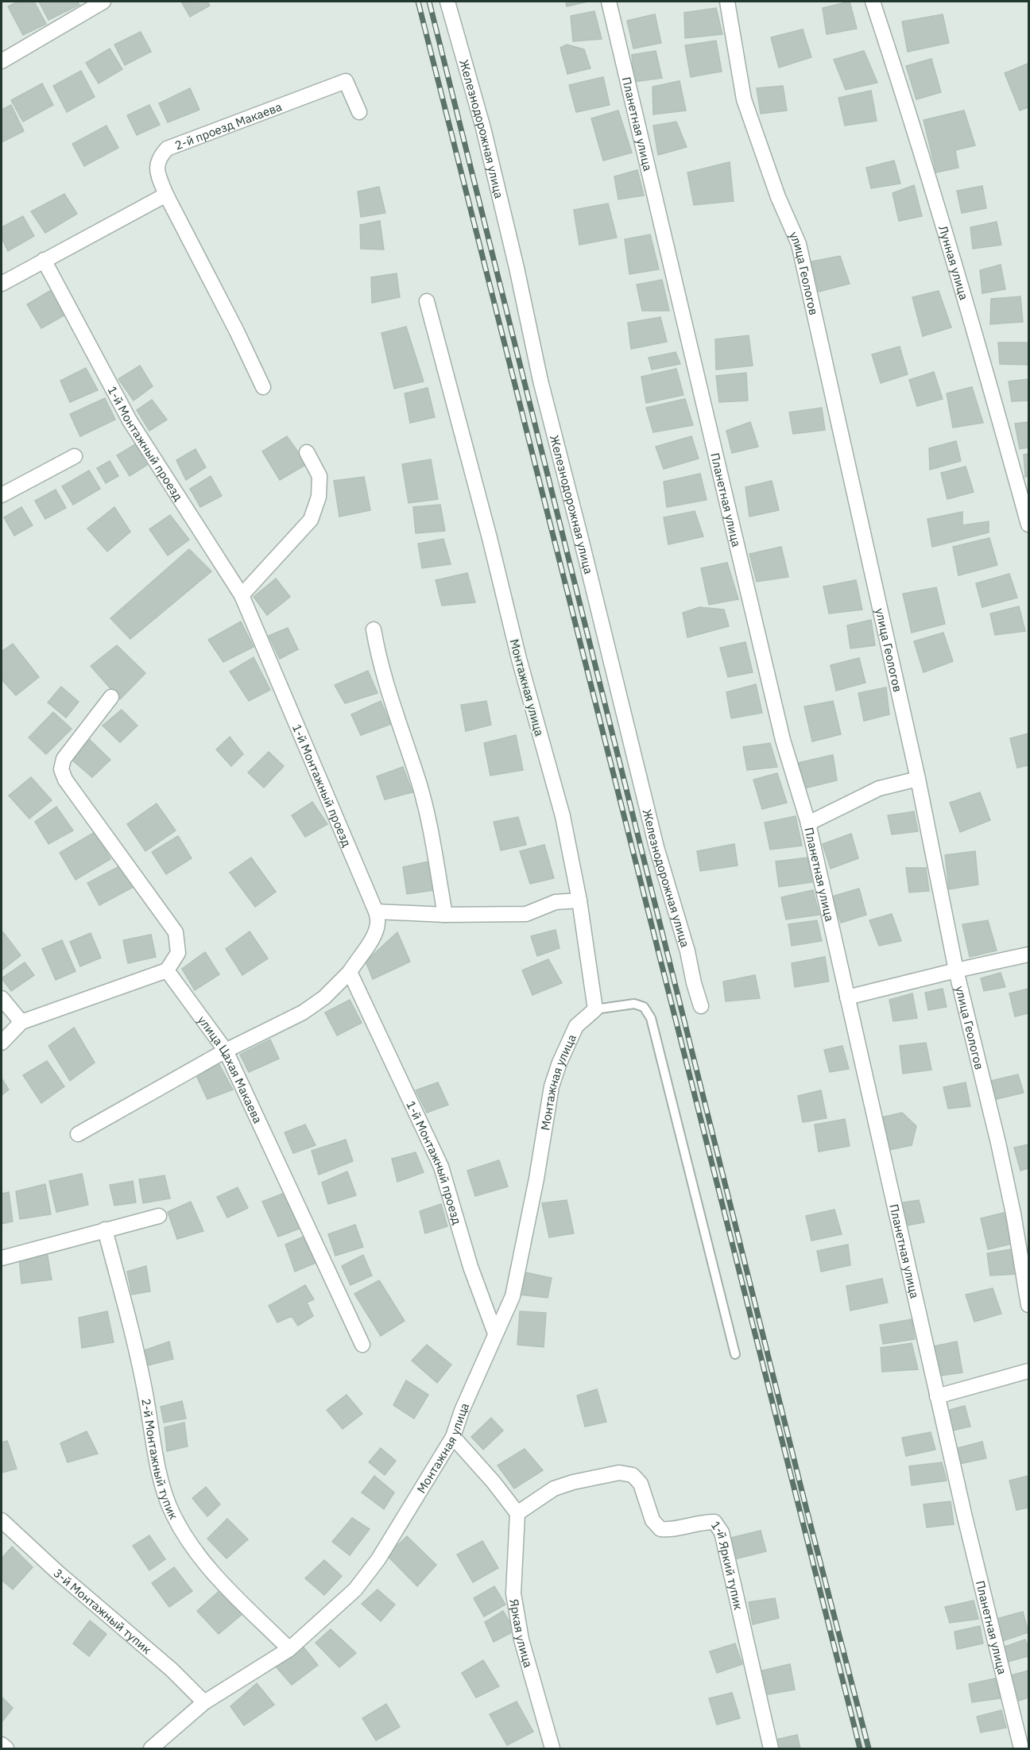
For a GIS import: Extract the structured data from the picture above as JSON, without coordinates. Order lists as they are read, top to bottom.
{
  "streets": {
    "street": [
      "Планетная улица",
      "2-й проезд Макаева",
      "Железнодорожная улица",
      "Лунная улица",
      "улица Геологов",
      "1-й Монтажный проезд",
      "Монтажная улица",
      "улица Цахая Макаева",
      "2-й Монтажный тупик",
      "1-й Яркий тупик",
      "3-й Монтажный тупик",
      "Яркая улица"
    ]
  },
  "crossings": [
    ["1-й Монтажный проезд", "Монтажная улица"],
    ["Монтажная улица", "2-й Монтажный тупик"],
    ["Монтажная улица", "3-й Монтажный тупик"],
    ["1-й Яркий тупик", "Яркая улица"]
  ]
}
